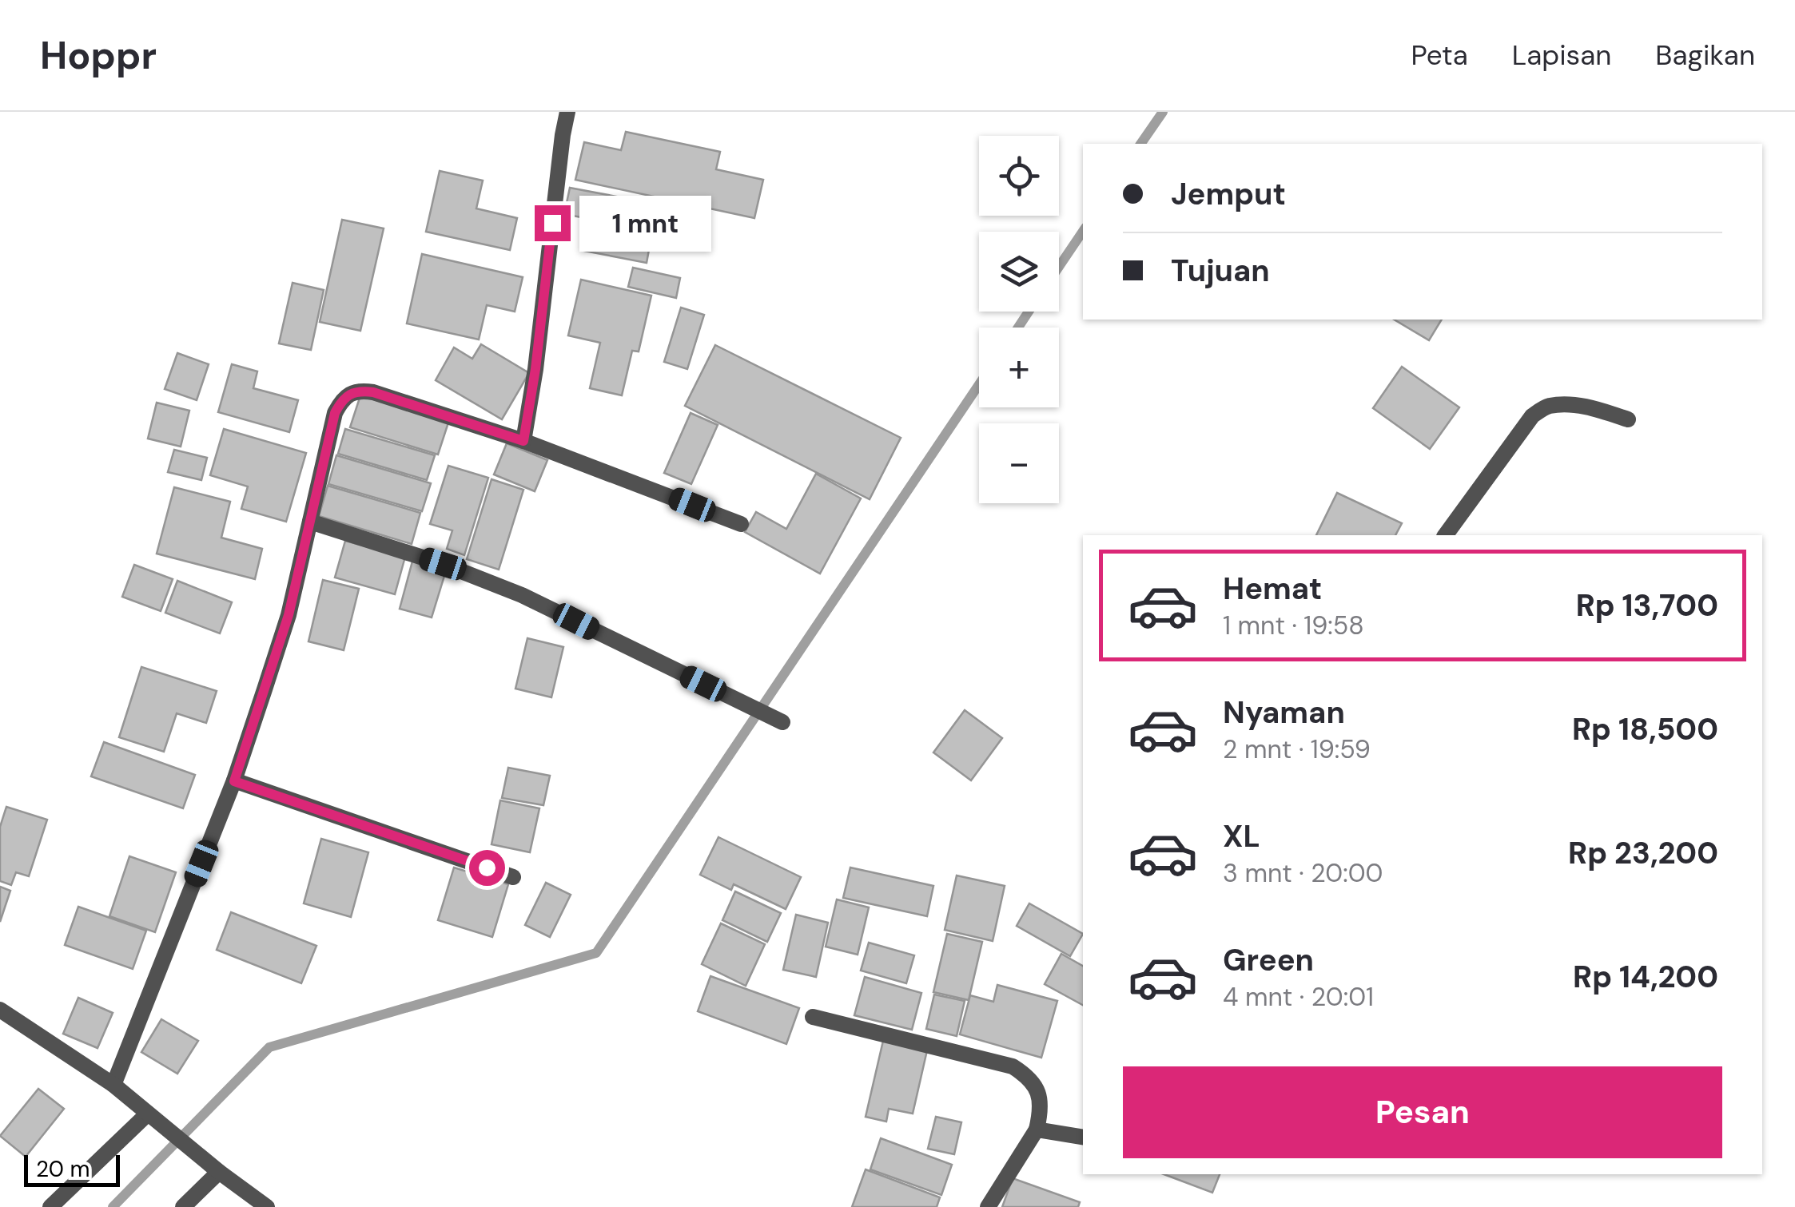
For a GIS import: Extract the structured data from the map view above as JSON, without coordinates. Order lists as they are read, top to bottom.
{
  "scale_bar": "20 m",
  "page": {
    "header": "Hoppr",
    "nav": ["Peta", "Lapisan", "Bagikan"],
    "map_buttons": ["+", "−"],
    "banner": ["Jemput", "Tujuan"],
    "bubble": "1 mnt",
    "list": [
      {
        "name": "Hemat",
        "note": "1 mnt · 19:58",
        "value": "Rp 13,700"
      },
      {
        "name": "Nyaman",
        "note": "2 mnt · 19:59",
        "value": "Rp 18,500"
      },
      {
        "name": "XL",
        "note": "3 mnt · 20:00",
        "value": "Rp 23,200"
      },
      {
        "name": "Green",
        "note": "4 mnt · 20:01",
        "value": "Rp 14,200"
      }
    ],
    "buttons": "Pesan",
    "scale": "20 m"
  }
}
